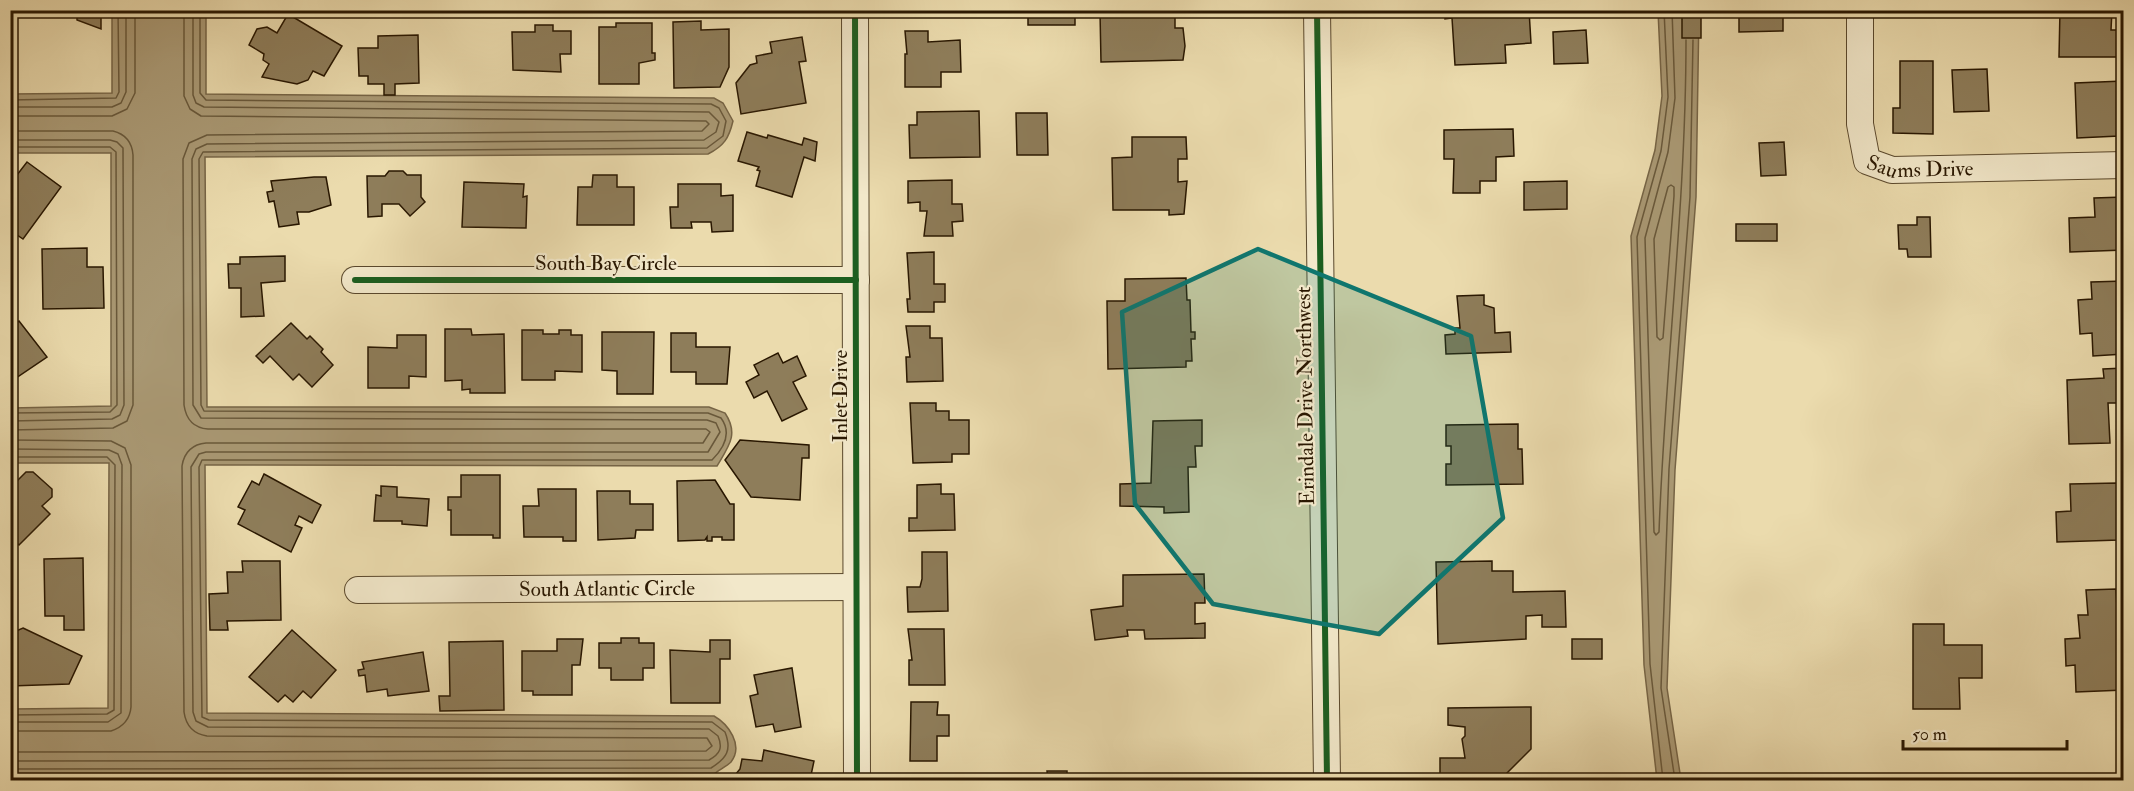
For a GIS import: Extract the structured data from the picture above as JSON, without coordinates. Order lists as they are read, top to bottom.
{
  "streets": {
    "street": [
      "Saums Drive",
      "South Bay Circle",
      "Inlet Drive",
      "Erindale Drive Northwest",
      "South Atlantic Circle"
    ]
  },
  "crossings": [
    ["South Bay Circle", "Inlet Drive"],
    ["Inlet Drive", "South Atlantic Circle"]
  ],
  "scale_bar": "50 m"
}
